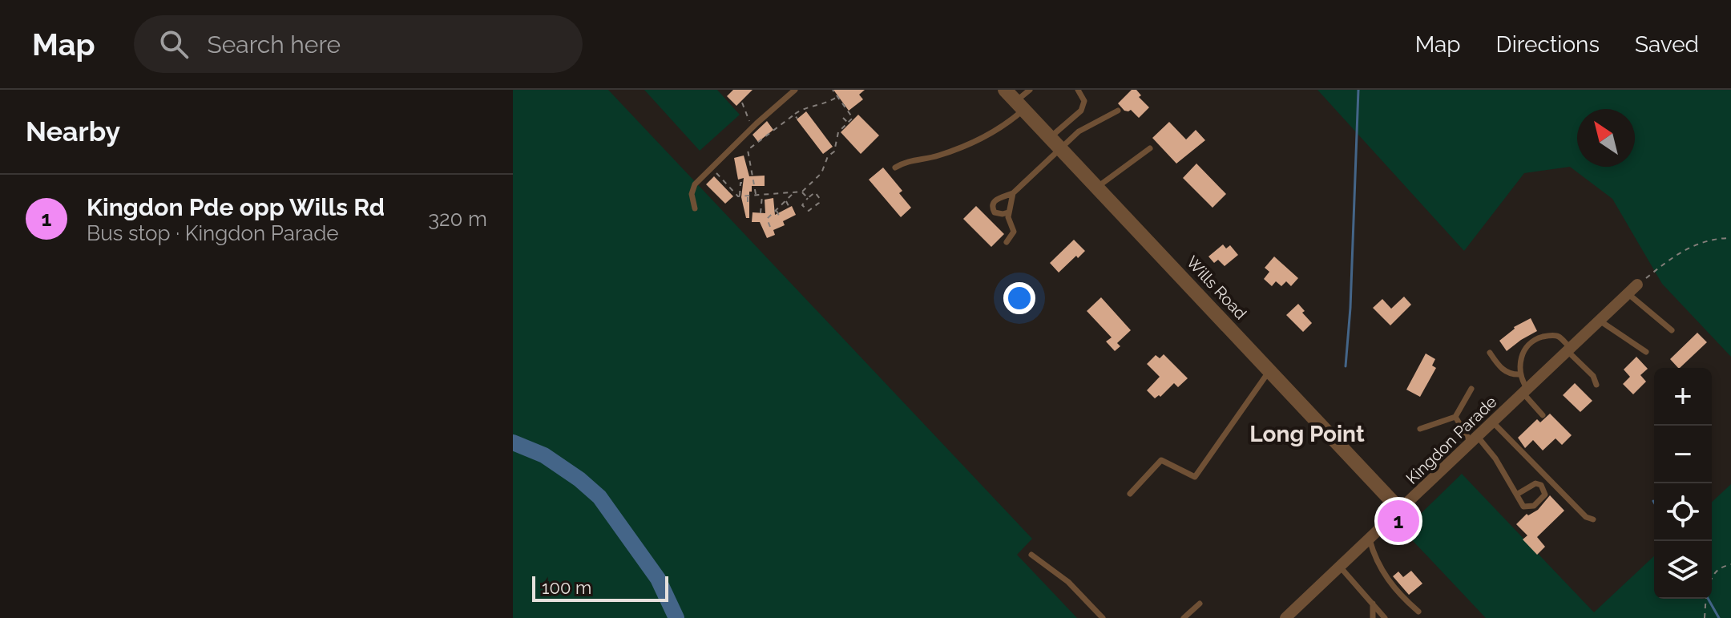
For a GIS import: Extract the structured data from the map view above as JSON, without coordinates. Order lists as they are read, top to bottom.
{
  "streets": {
    "street": ["Wills Road", "Kingdon Parade"]
  },
  "crossings": [
    ["Wills Road", "Kingdon Parade"]
  ],
  "districts": ["Long Point"],
  "scale_bar": "100 m",
  "north": "top left",
  "page": {
    "header": "Map",
    "search": "Search here",
    "nav": ["Map", "Directions", "Saved"],
    "heading": "Nearby",
    "list": [
      {
        "mark": "1",
        "name": "Kingdon Pde opp Wills Rd",
        "note": "Bus stop · Kingdon Parade",
        "value": "320 m"
      }
    ],
    "map_buttons": ["+", "−"],
    "pins": "1",
    "scale": "100 m"
  }
}
